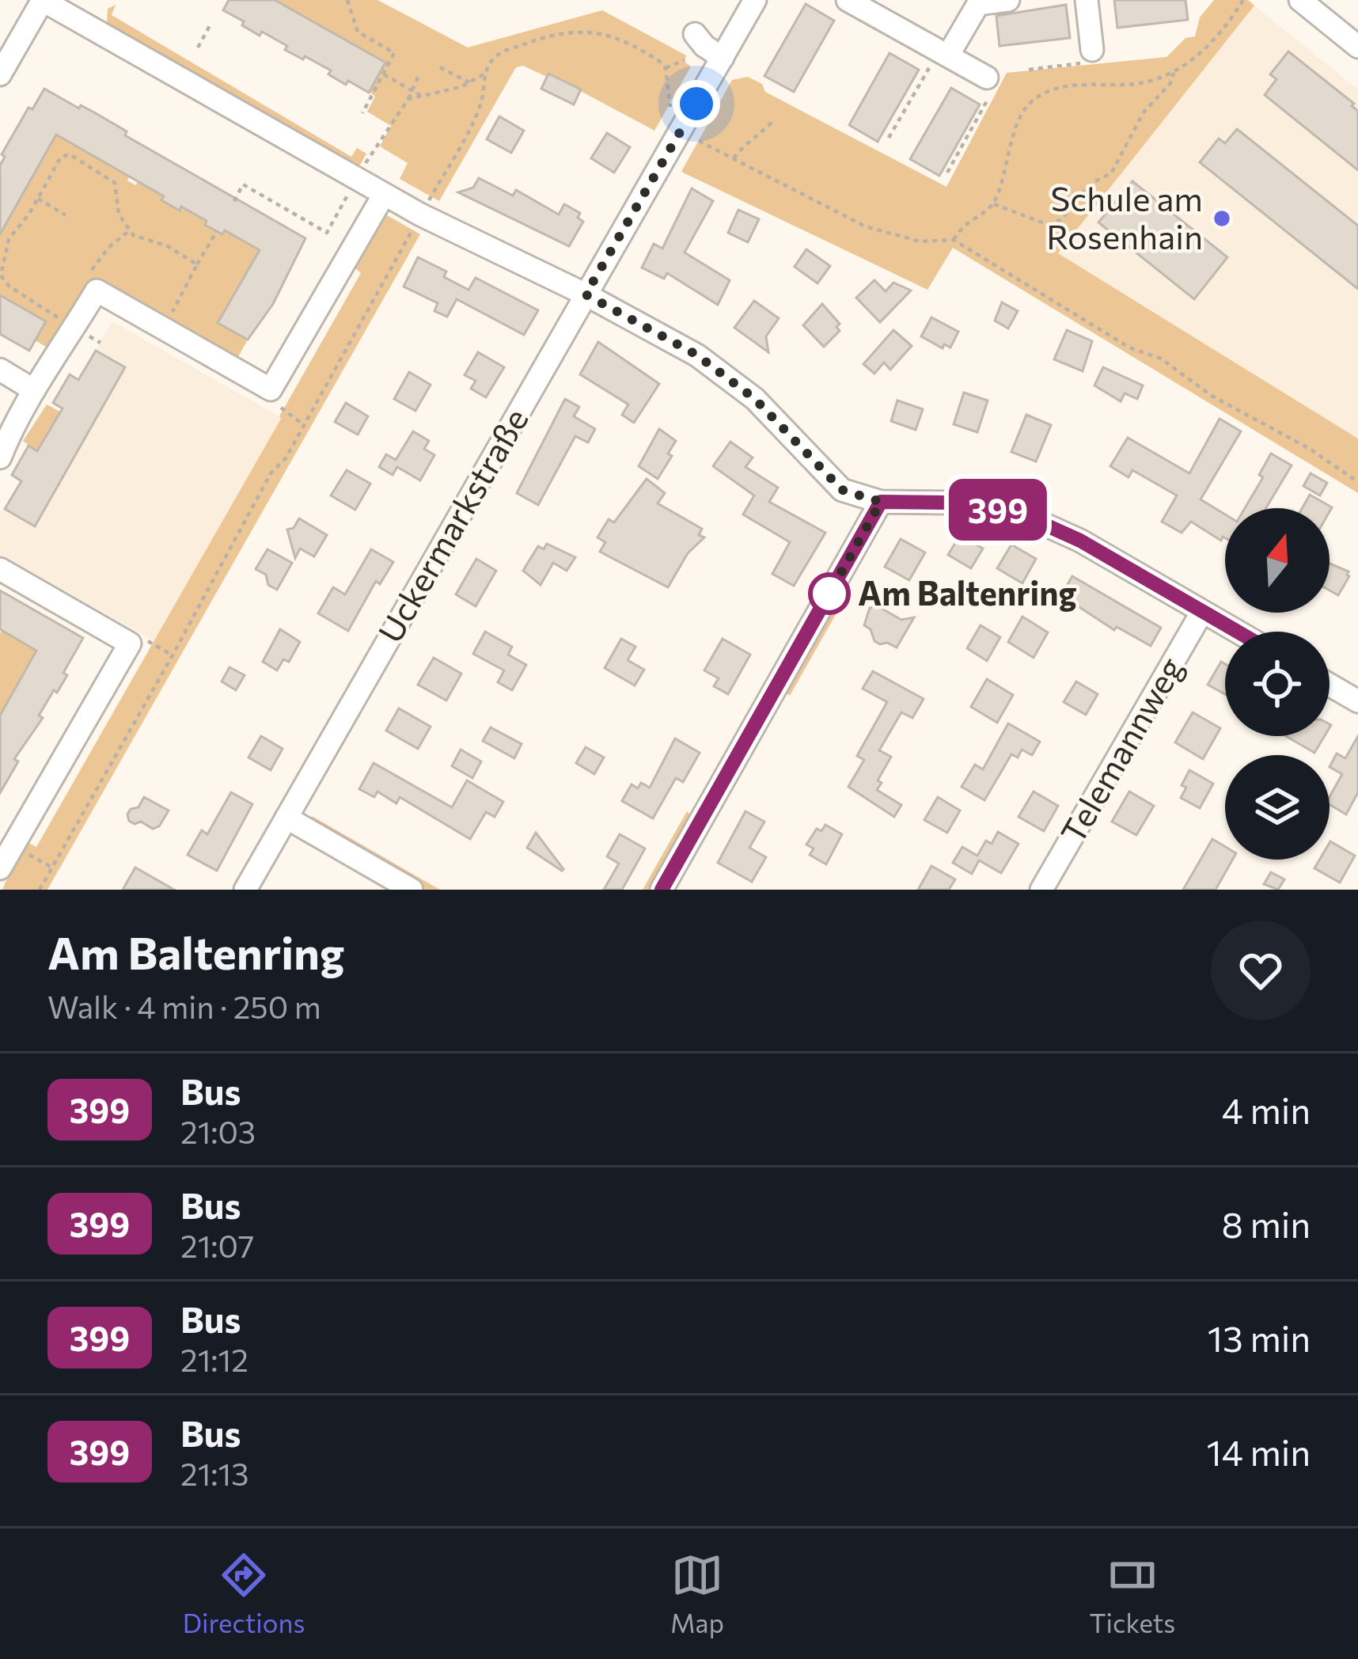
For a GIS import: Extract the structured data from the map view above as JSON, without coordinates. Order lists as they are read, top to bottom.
{
  "streets": {
    "street": ["Uckermarkstraße", "Telemannweg"]
  },
  "places": ["Schule am Rosenhain", "Am Baltenring"],
  "lines": ["bus line 399"],
  "north": "top",
  "page": {
    "on_map": "399",
    "heading": ["Am Baltenring", "Walk · 4 min · 250 m"],
    "list": [
      {
        "mark": "399",
        "name": "Bus",
        "note": "21:03",
        "value": "4 min"
      },
      {
        "mark": "399",
        "name": "Bus",
        "note": "21:07",
        "value": "8 min"
      },
      {
        "mark": "399",
        "name": "Bus",
        "note": "21:12",
        "value": "13 min"
      },
      {
        "mark": "399",
        "name": "Bus",
        "note": "21:13",
        "value": "14 min"
      }
    ],
    "tabs": ["Directions", "Map", "Tickets"]
  }
}
